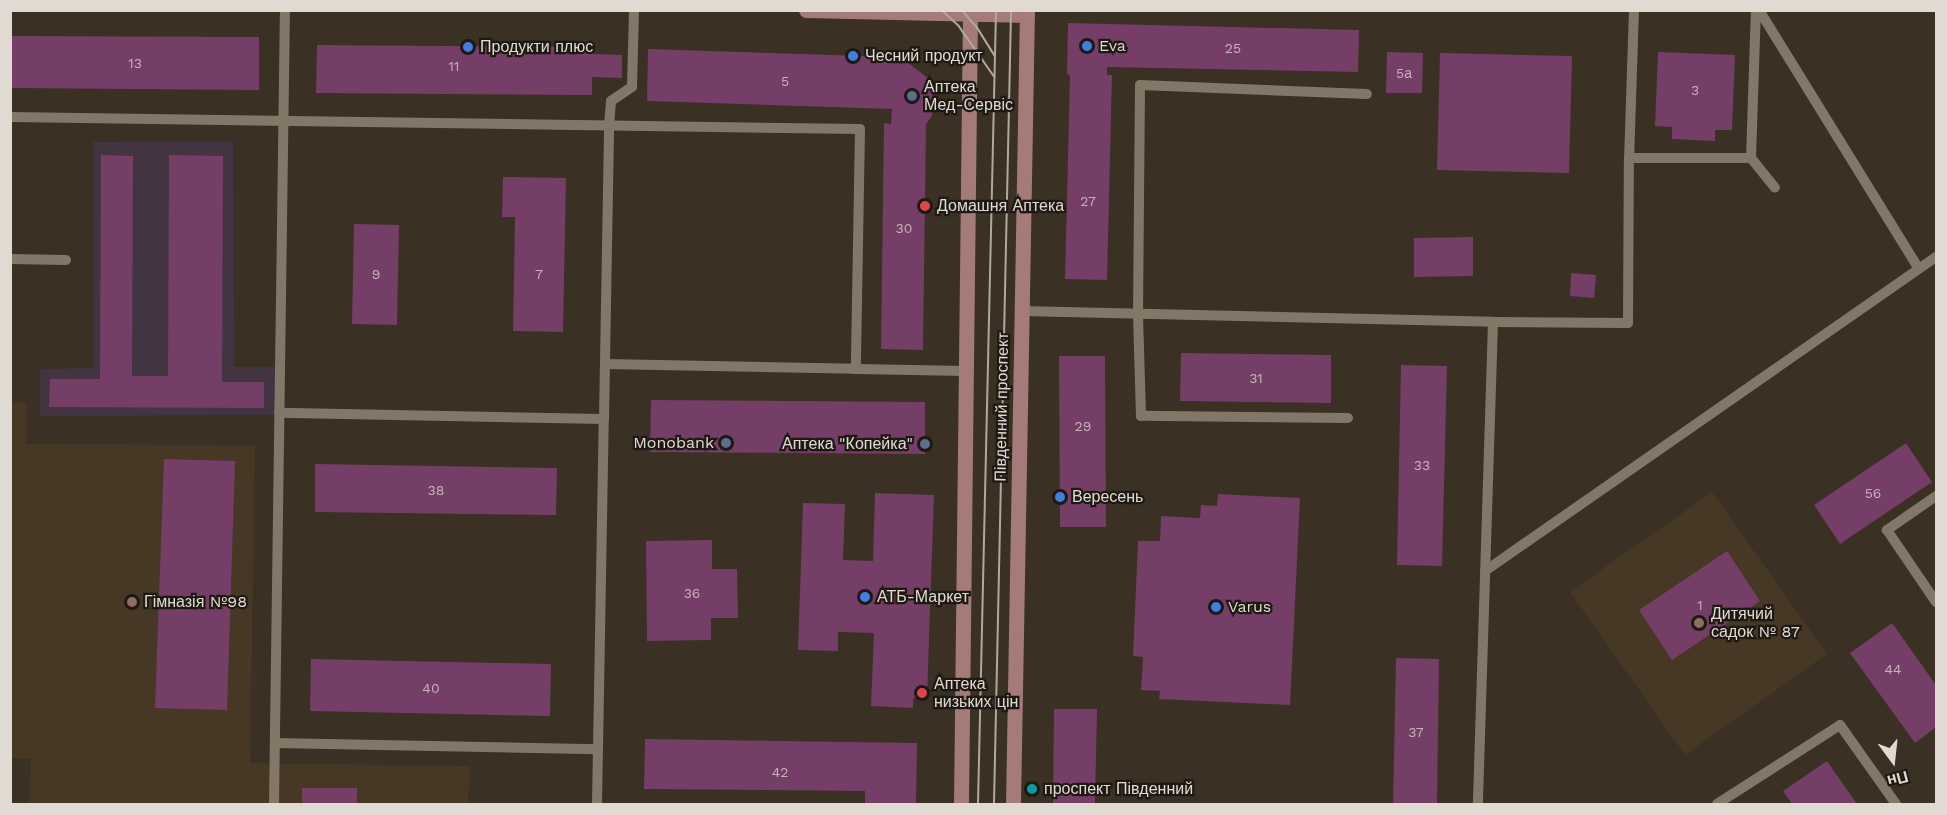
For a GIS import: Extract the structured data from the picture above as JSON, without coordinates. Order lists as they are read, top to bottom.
{
  "streets": {
    "main road": ["Південний проспект"]
  },
  "places": [
    "Eva",
    "Продукти плюс",
    "Чесний продукт",
    "Аптека Мед-Сервіс",
    "Домашня Аптека",
    "Monobank",
    "Аптека \"Копейка\"",
    "Вересень",
    "АТБ-Маркет",
    "Гімназія №98",
    "Varus",
    "Дитячий садок № 87",
    "Аптека низьких цін",
    "проспект Південний"
  ],
  "house_numbers": [
    "25",
    "13",
    "11",
    "5а",
    "5",
    "3",
    "27",
    "30",
    "9",
    "7",
    "31",
    "29",
    "33",
    "38",
    "56",
    "36",
    "1",
    "44",
    "40",
    "37",
    "42"
  ],
  "north": "bottom"
}
